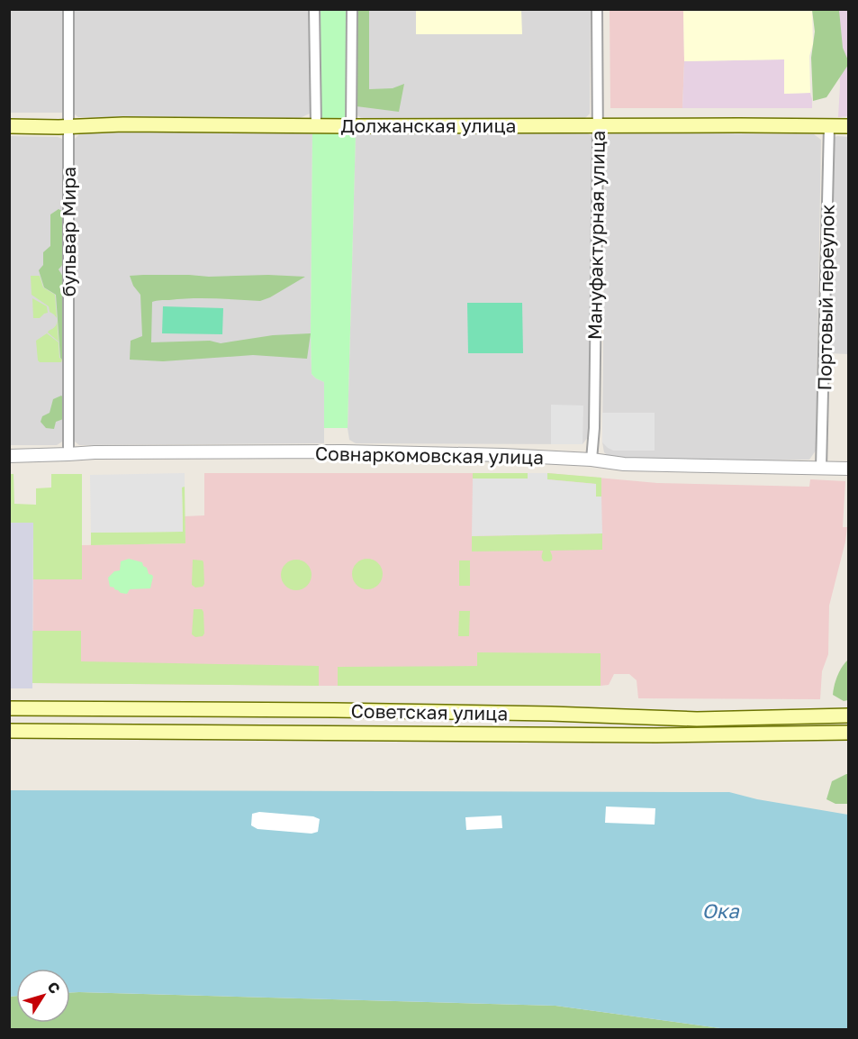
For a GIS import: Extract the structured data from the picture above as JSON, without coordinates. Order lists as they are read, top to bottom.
{
  "streets": {
    "main road": ["Должанская улица", "Советская улица"],
    "street": [
      "бульвар Мира",
      "Мануфактурная улица",
      "Портовый переулок",
      "Совнаркомовская улица"
    ]
  },
  "crossings": [
    ["Должанская улица", "бульвар Мира"],
    ["Должанская улица", "Мануфактурная улица"],
    ["Должанская улица", "Портовый переулок"],
    ["бульвар Мира", "Совнаркомовская улица"],
    ["Мануфактурная улица", "Совнаркомовская улица"],
    ["Портовый переулок", "Совнаркомовская улица"]
  ],
  "water": ["Ока"],
  "north": "top right"
}
